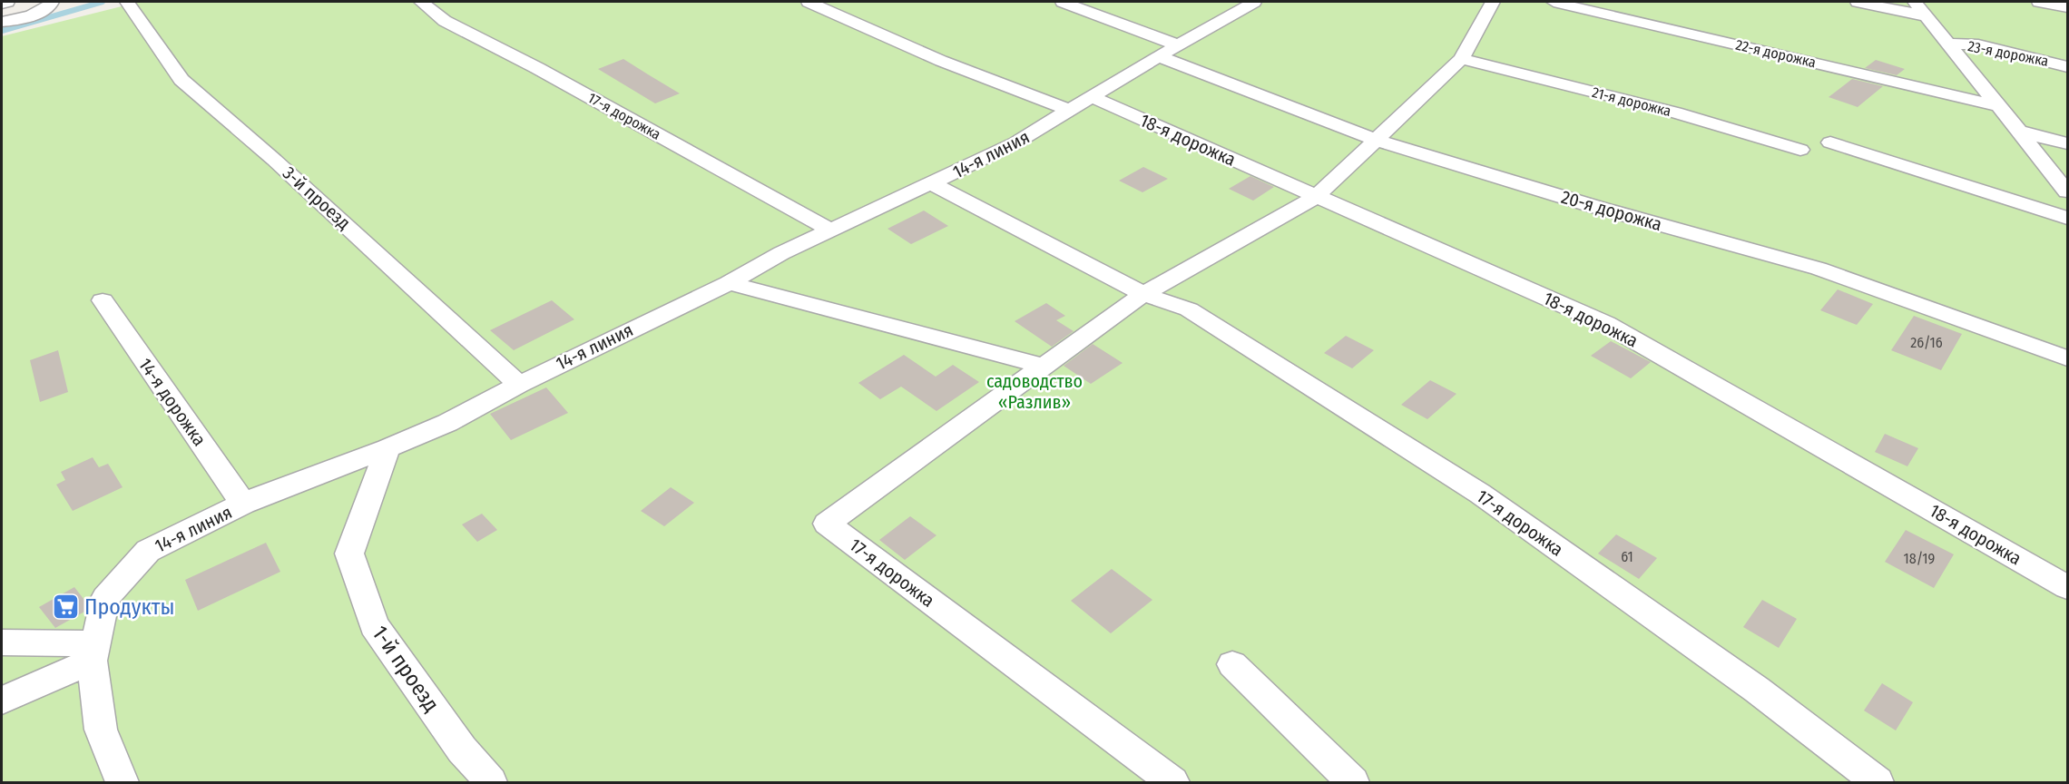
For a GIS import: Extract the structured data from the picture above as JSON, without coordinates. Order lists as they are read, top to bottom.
{
  "streets": {
    "street": [
      "22-я дорожка",
      "23-я дорожка",
      "21-я дорожка",
      "17-я дорожка",
      "18-я дорожка",
      "14-я линия",
      "3-й проезд",
      "20-я дорожка",
      "14-я дорожка",
      "1-й проезд"
    ]
  },
  "crossings": [
    ["17-я дорожка", "14-я линия"],
    ["18-я дорожка", "14-я линия"],
    ["14-я линия", "3-й проезд"],
    ["14-я линия", "20-я дорожка"],
    ["14-я линия", "14-я дорожка"],
    ["14-я линия", "1-й проезд"]
  ],
  "parks": ["садоводство «Разлив»"],
  "places": {
    "supermarket": ["Продукты"]
  },
  "house_numbers": ["26/16", "61", "18/19"]
}
